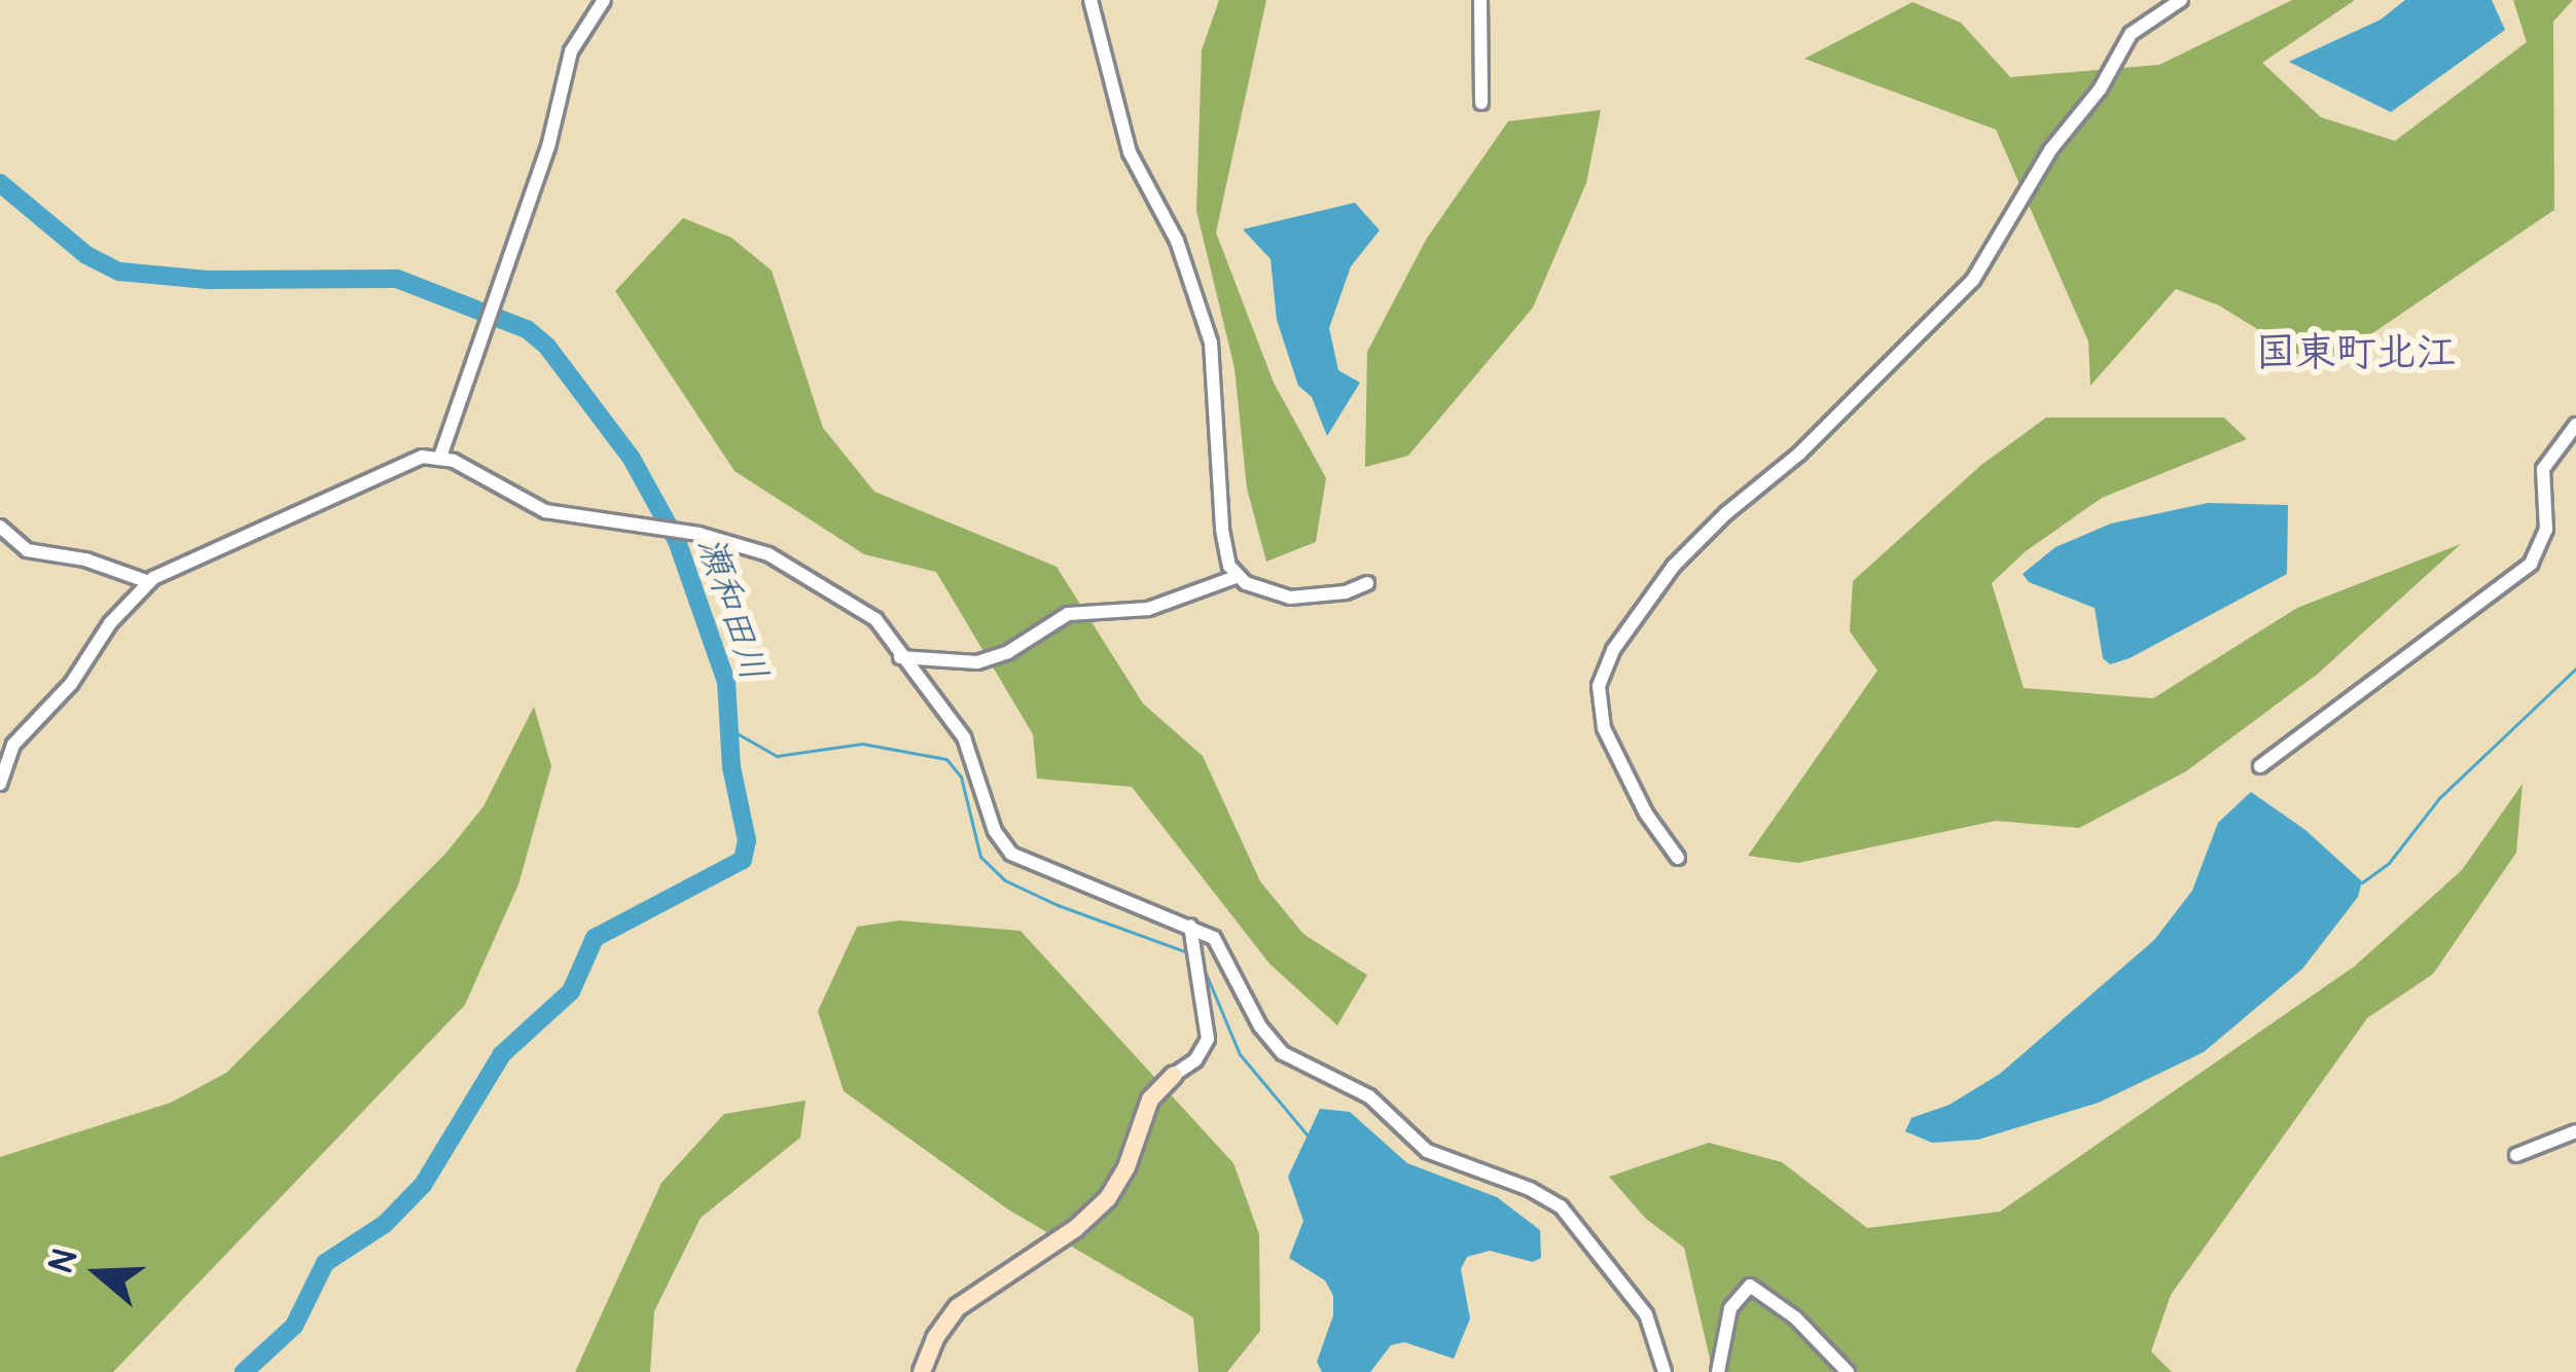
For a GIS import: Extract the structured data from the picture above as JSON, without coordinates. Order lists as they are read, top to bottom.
{
  "districts": ["国東町北江"],
  "water": ["瀬和田川"],
  "north": "left"
}
